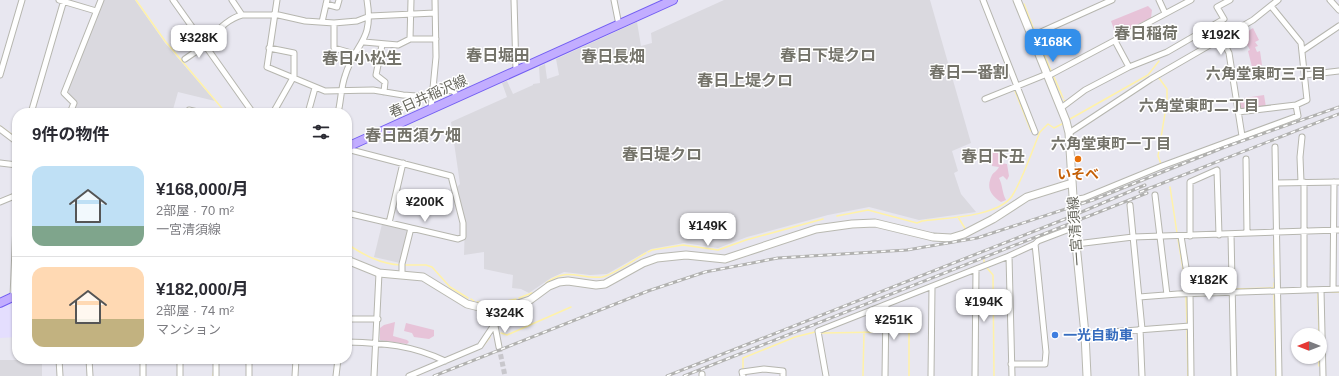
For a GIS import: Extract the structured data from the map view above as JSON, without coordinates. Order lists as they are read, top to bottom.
{
  "streets": {
    "main road": ["春日井稲沢線", "一宮清須線"]
  },
  "districts": [
    "春日稲荷",
    "春日堀田",
    "春日下堤クロ",
    "春日長畑",
    "春日小松生",
    "春日一番割",
    "六角堂東町三丁目",
    "春日上堤クロ",
    "六角堂東町二丁目",
    "春日西須ケ畑",
    "六角堂東町一丁目",
    "春日堤クロ",
    "春日下丑"
  ],
  "places": ["いそべ", "一光自動車"],
  "north": "left",
  "page": {
    "price": [
      "¥192K",
      "¥328K",
      "¥168K",
      "¥200K",
      "¥149K",
      "¥182K",
      "¥194K",
      "¥324K",
      "¥251K"
    ],
    "heading": "9件の物件",
    "list": [
      {
        "name": "¥168,000/月",
        "note": "2部屋 · 70 m² · 一宮清須線"
      },
      {
        "name": "¥182,000/月",
        "note": "2部屋 · 74 m² · マンション"
      }
    ]
  }
}
